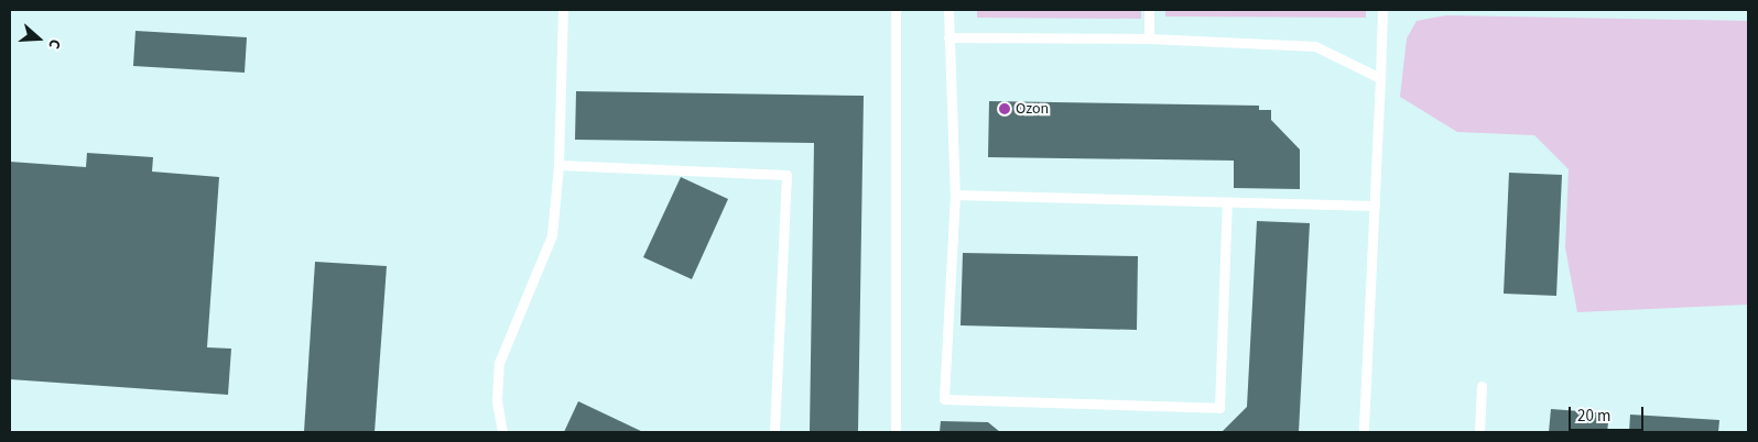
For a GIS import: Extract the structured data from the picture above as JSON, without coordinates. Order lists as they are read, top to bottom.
{
  "places": ["Ozon"],
  "scale_bar": "20 m",
  "north": "right"
}
